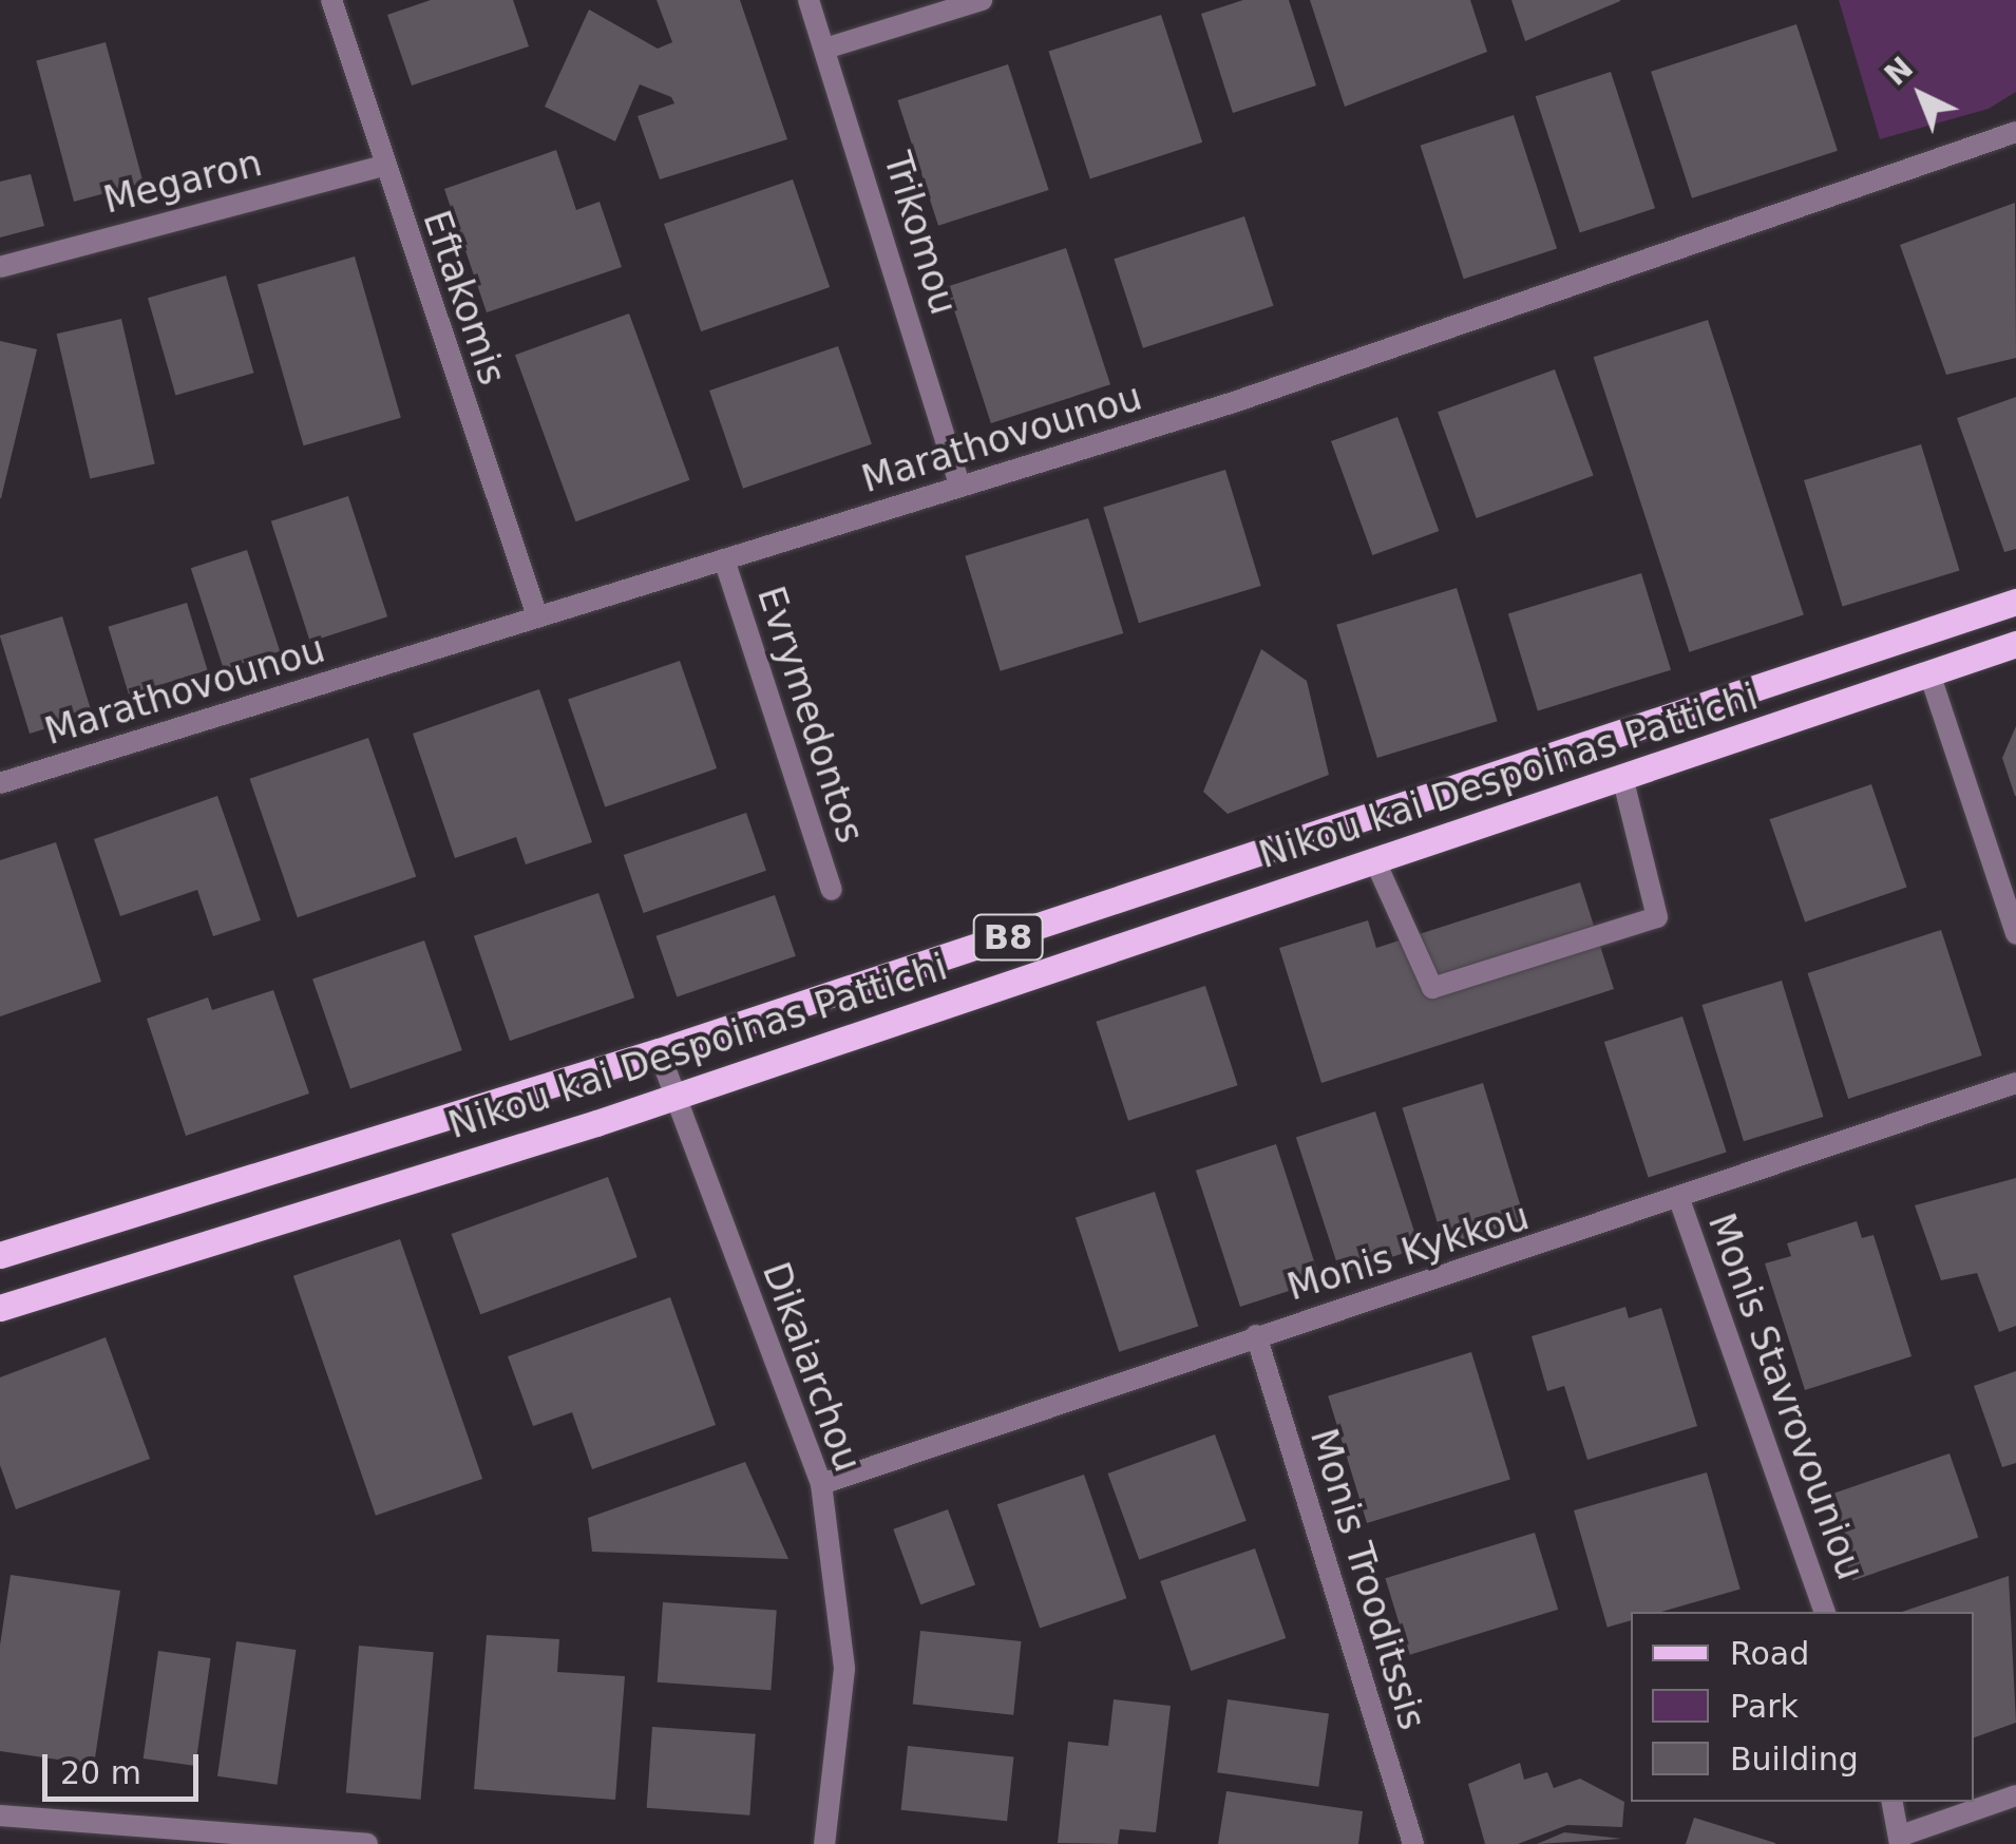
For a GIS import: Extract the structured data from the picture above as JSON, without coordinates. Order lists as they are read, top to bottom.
{
  "streets": {
    "main road": ["Nikou kai Despoinas Pattichi", "B8"],
    "street": [
      "Megaron",
      "Trikomou",
      "Eftakomis",
      "Marathovounou",
      "Evrymedontos",
      "Monis Kykkou",
      "Dikaiarchou",
      "Monis Stavrovouniou",
      "Monis Trooditssis"
    ]
  },
  "crossings": [
    ["Megaron", "Eftakomis"],
    ["Trikomou", "Marathovounou"],
    ["Eftakomis", "Marathovounou"],
    ["Marathovounou", "Evrymedontos"],
    ["Nikou kai Despoinas Pattichi", "Dikaiarchou"],
    ["Monis Kykkou", "Dikaiarchou"],
    ["Monis Kykkou", "Monis Stavrovouniou"],
    ["Monis Kykkou", "Monis Trooditssis"]
  ],
  "legend": ["Road", "Park", "Building"],
  "scale_bar": "20 m",
  "north": "top left"
}
